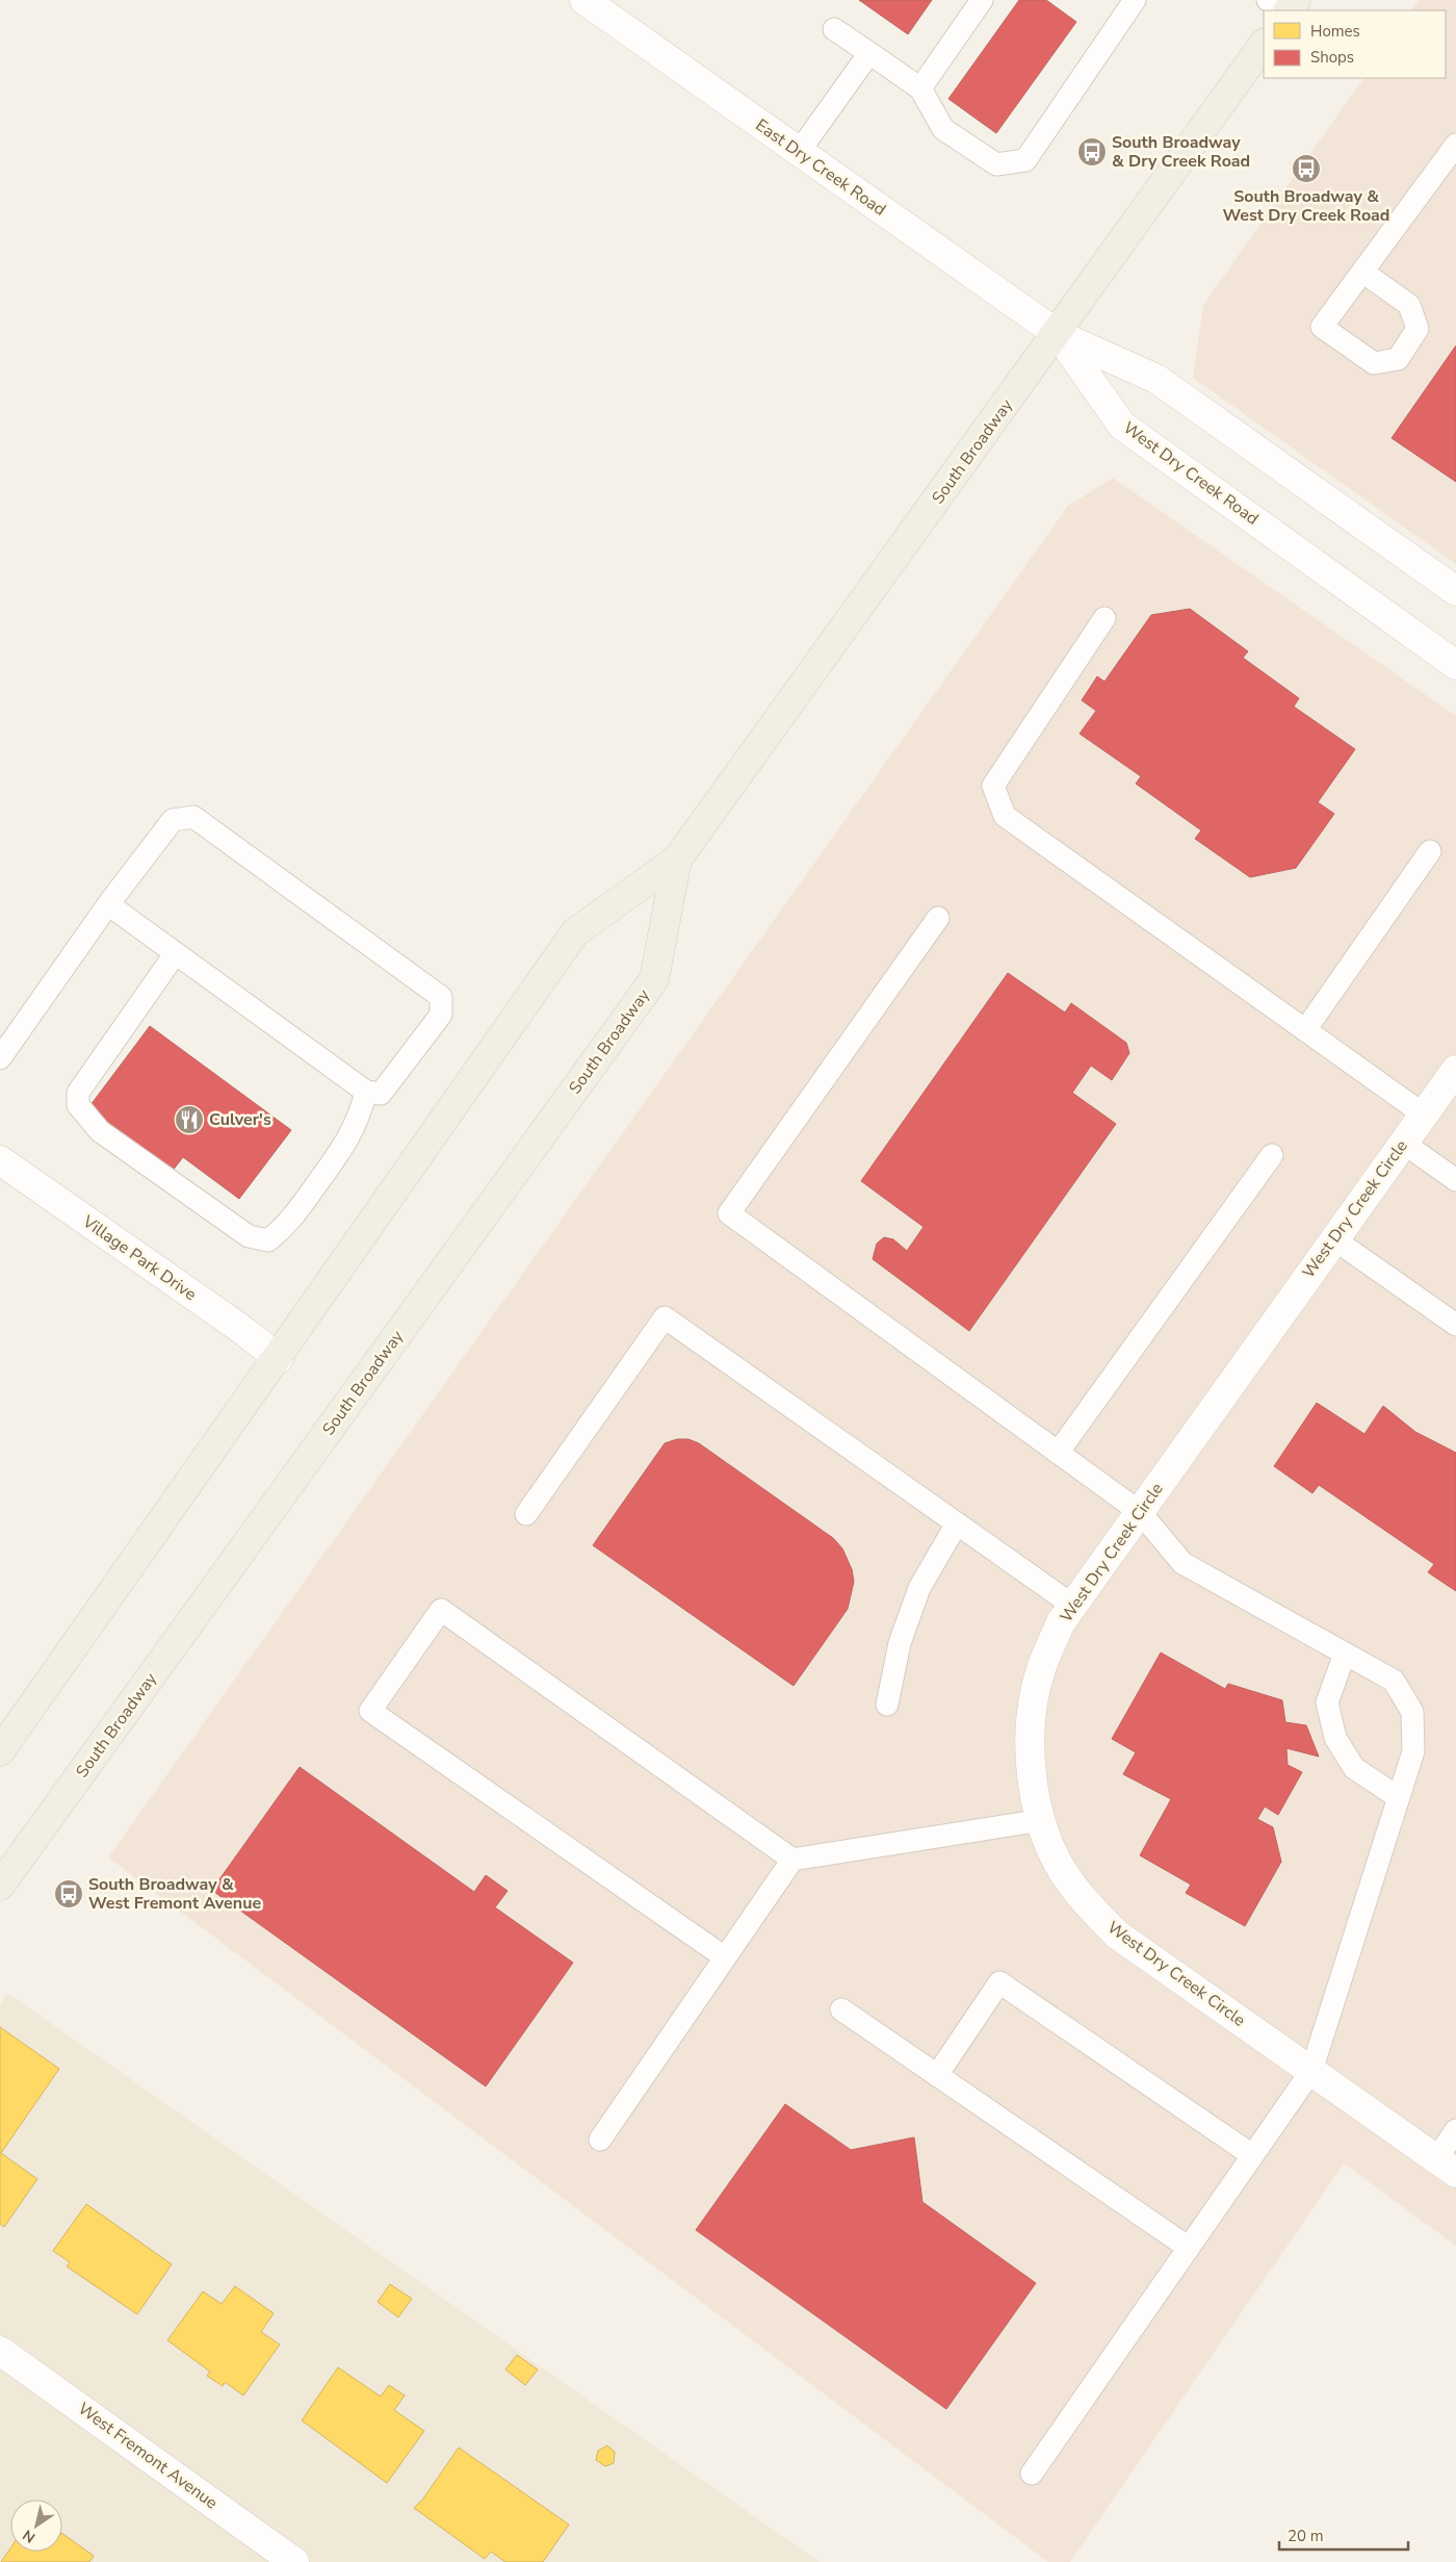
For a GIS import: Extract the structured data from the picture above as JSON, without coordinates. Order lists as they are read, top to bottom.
{
  "streets": {
    "main road": ["South Broadway"],
    "street": [
      "East Dry Creek Road",
      "West Dry Creek Road",
      "West Dry Creek Circle",
      "Village Park Drive",
      "West Fremont Avenue"
    ]
  },
  "crossings": [
    ["East Dry Creek Road", "South Broadway"],
    ["East Dry Creek Road", "West Dry Creek Road"],
    ["South Broadway", "West Dry Creek Road"],
    ["South Broadway", "Village Park Drive"]
  ],
  "places": {
    "bus stop": ["South Broadway & Dry Creek Road", "South Broadway & West Dry Creek Road", "South Broadway & West Fremont Avenue"],
    "restaurant": ["Culver's"]
  },
  "legend": ["Homes", "Shops"],
  "scale_bar": "20 m",
  "north": "bottom left"
}
